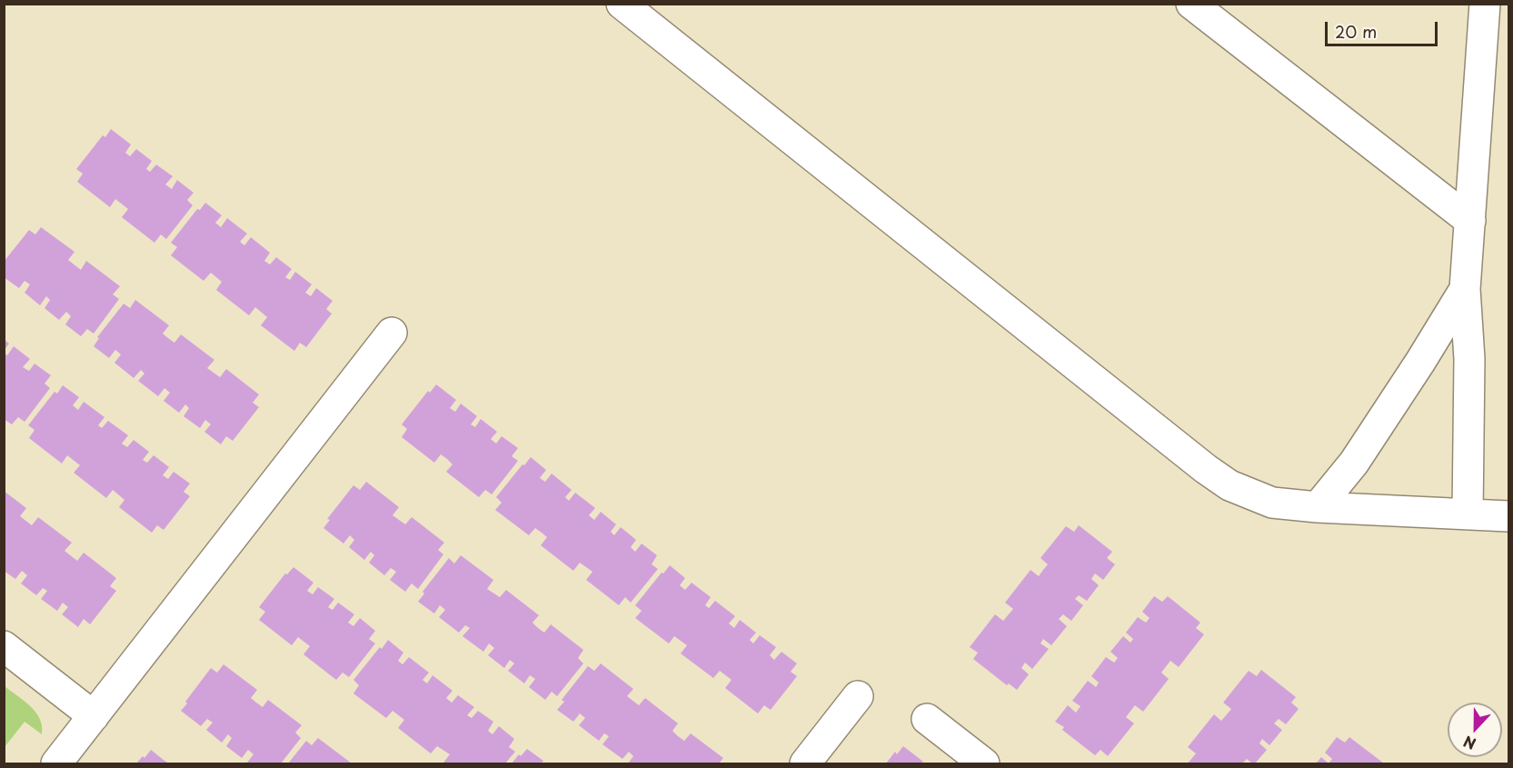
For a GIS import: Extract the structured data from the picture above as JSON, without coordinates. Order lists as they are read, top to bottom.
{
  "scale_bar": "20 m",
  "north": "bottom"
}
